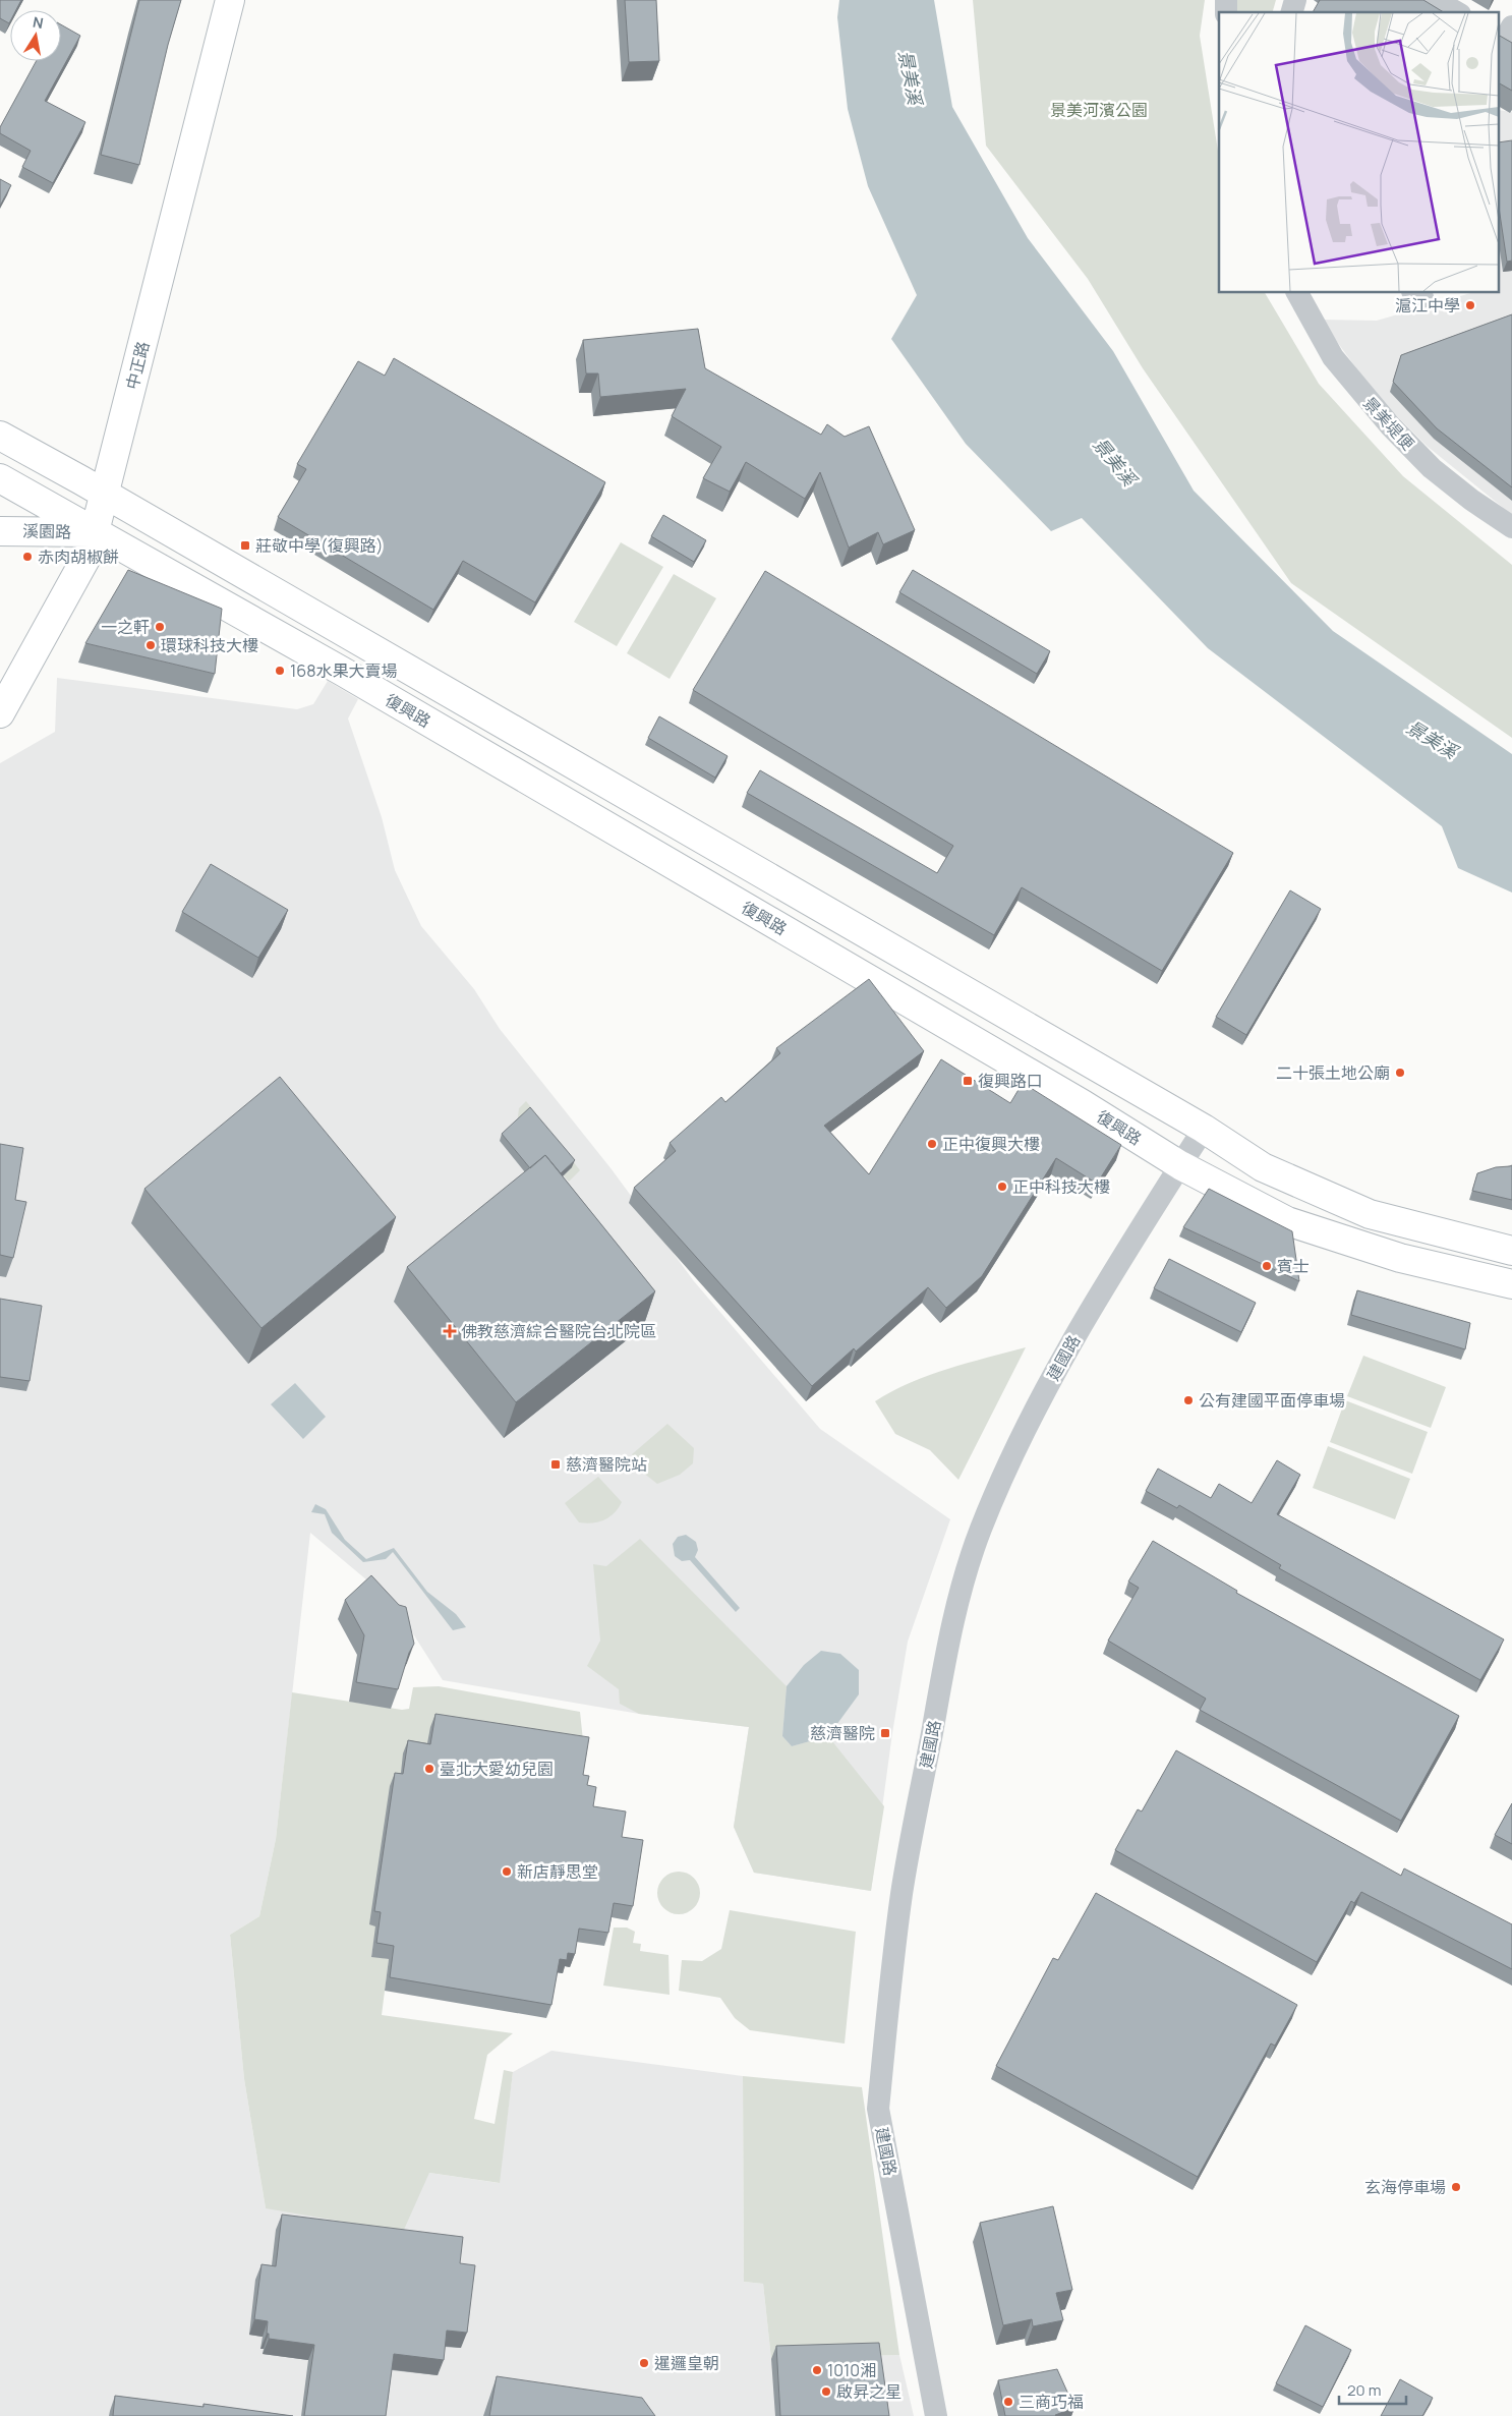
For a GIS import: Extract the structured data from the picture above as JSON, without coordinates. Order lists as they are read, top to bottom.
{
  "streets": {
    "main road": ["中正路", "溪園路", "復興路"],
    "street": ["景美堤便", "建國路"]
  },
  "crossings": [
    ["中正路", "溪園路"],
    ["中正路", "復興路"],
    ["溪園路", "復興路"],
    ["復興路", "建國路"]
  ],
  "water": ["景美溪"],
  "parks": ["景美河濱公園"],
  "places": {
    "other": [
      "滬江中學",
      "赤肉胡椒餅",
      "一之軒",
      "環球科技大樓",
      "168水果大賣場",
      "二十張土地公廟",
      "正中復興大樓",
      "正中科技大樓",
      "賓士",
      "公有建國平面停車場",
      "臺北大愛幼兒園",
      "新店靜思堂",
      "玄海停車場",
      "暹邏皇朝",
      "1010湘",
      "啟昇之星",
      "三商巧福"
    ],
    "transit": [
      "莊敬中學(復興路)",
      "復興路口",
      "慈濟醫院站",
      "慈濟醫院"
    ],
    "health": ["佛教慈濟綜合醫院台北院區"]
  },
  "scale_bar": "20 m",
  "north": "top"
}
